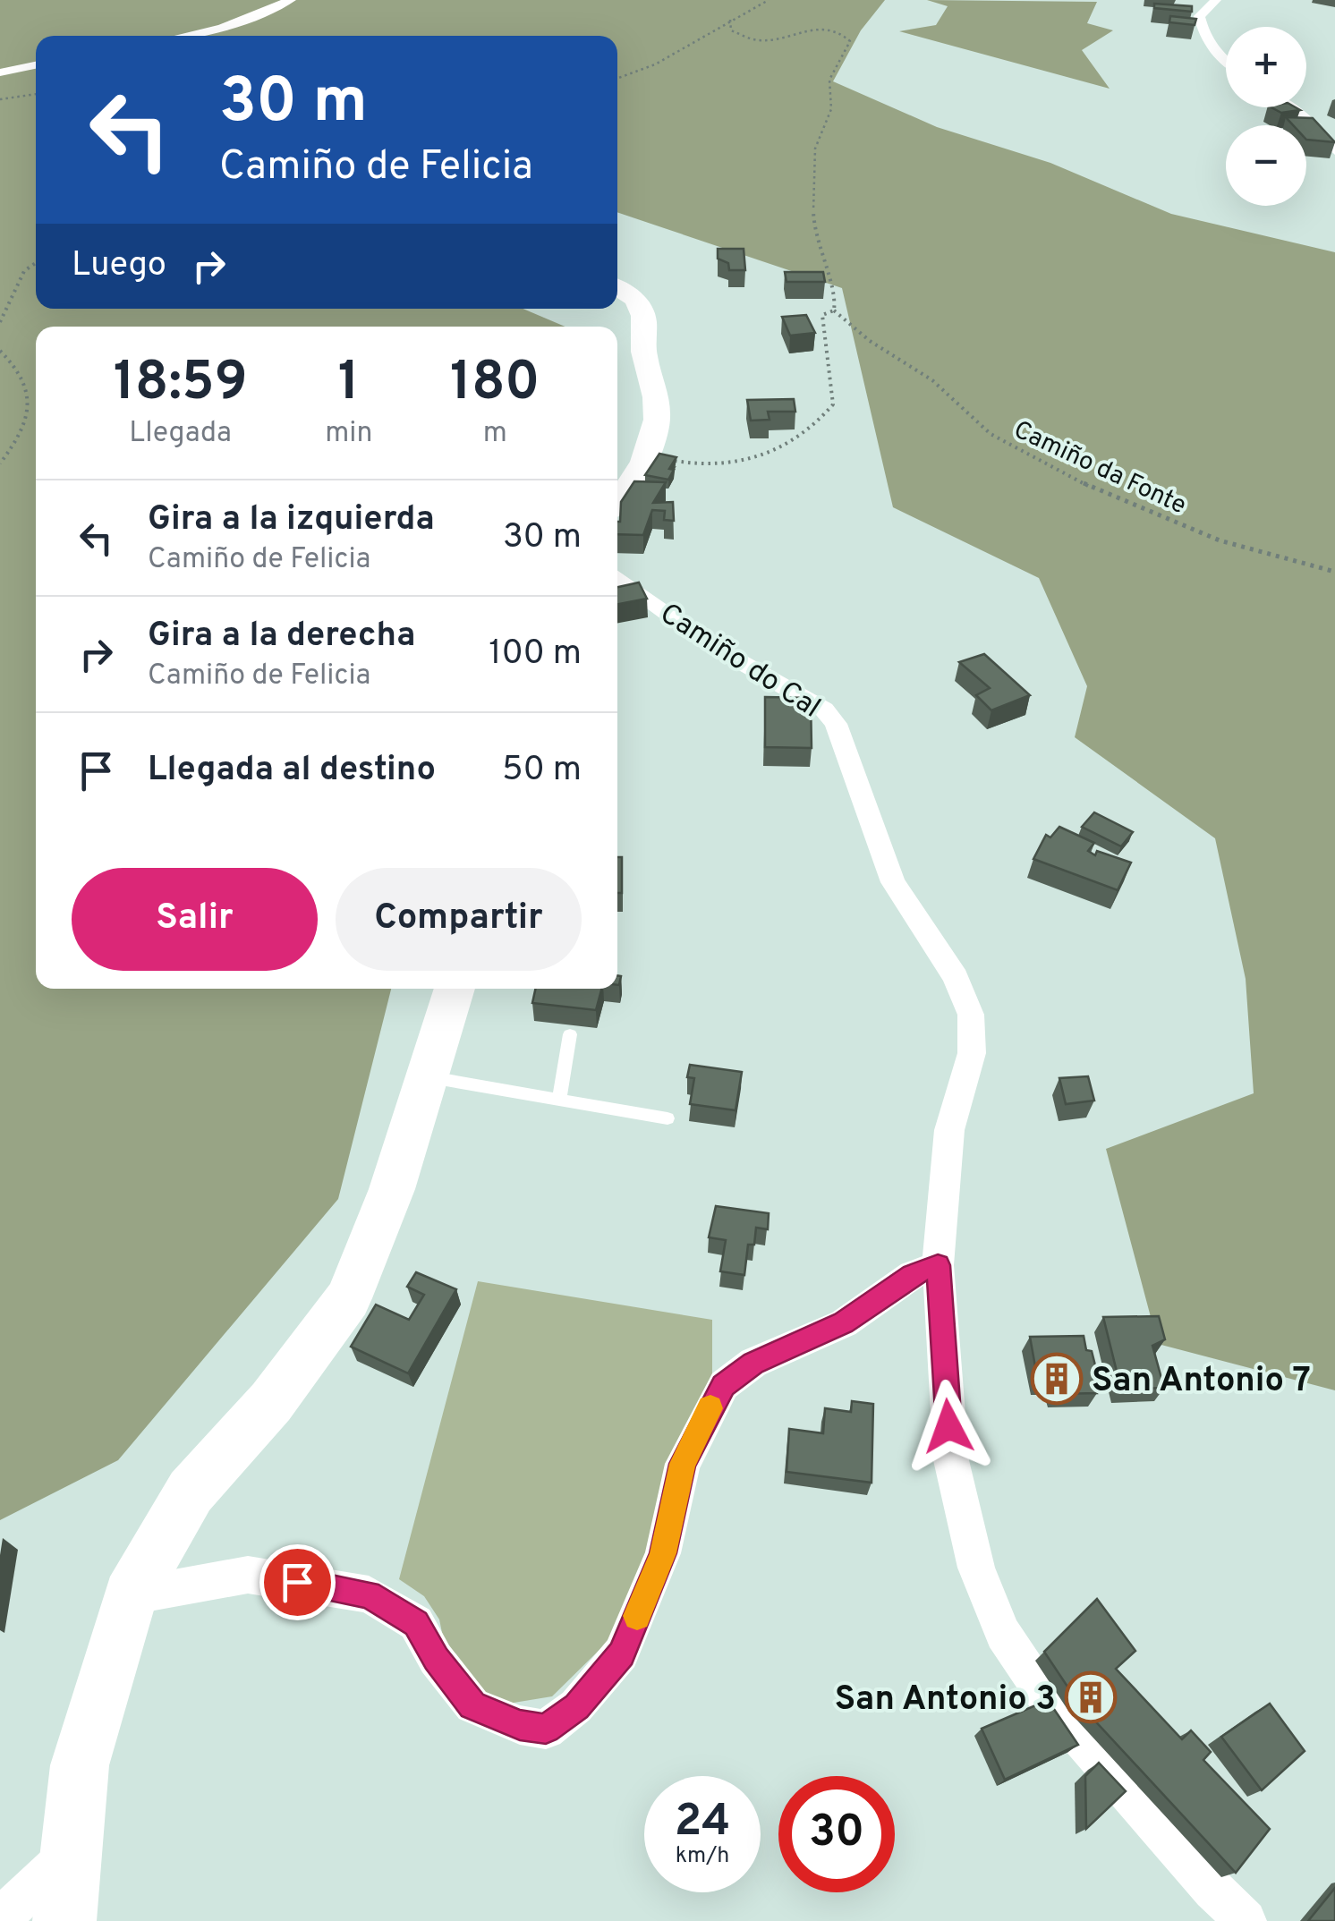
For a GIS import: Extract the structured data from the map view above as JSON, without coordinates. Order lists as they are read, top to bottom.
{
  "streets": {
    "street": ["Camiño do Cal"],
    "path": ["Camiño da Fonte"]
  },
  "places": {
    "building": ["San Antonio 7", "San Antonio 3"]
  },
  "page": {
    "map_buttons": ["+", "−"],
    "turn": ["30 m", "Camiño de Felicia"],
    "then": "Luego",
    "eta": [
      "18:59",
      "Llegada",
      "1",
      "min",
      "180",
      "m"
    ],
    "list": [
      {
        "name": "Gira a la izquierda",
        "note": "Camiño de Felicia",
        "value": "30 m"
      },
      {
        "name": "Gira a la derecha",
        "note": "Camiño de Felicia",
        "value": "100 m"
      },
      {
        "name": "Llegada al destino",
        "value": "50 m"
      }
    ],
    "buttons": ["Salir", "Compartir"],
    "speed": "24 km/h",
    "limit": "30"
  }
}
